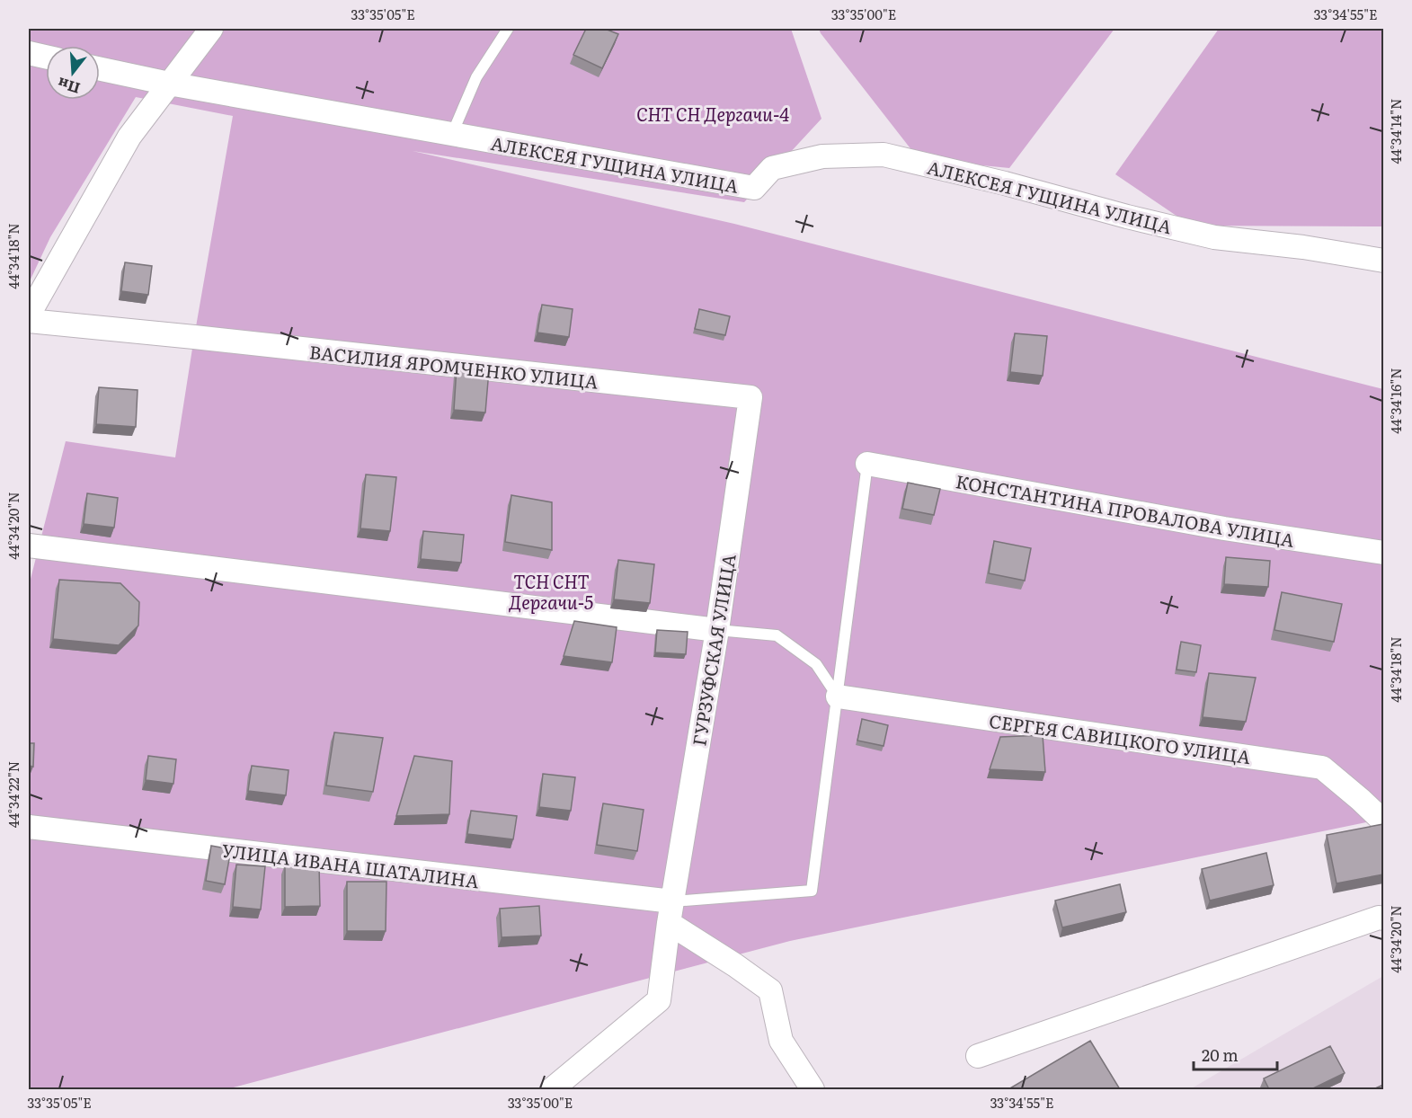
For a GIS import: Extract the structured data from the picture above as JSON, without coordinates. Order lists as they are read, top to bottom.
{
  "streets": {
    "street": [
      "АЛЕКСЕЯ ГУЩИНА УЛИЦА",
      "ВАСИЛИЯ ЯРОМЧЕНКО УЛИЦА",
      "КОНСТАНТИНА ПРОВАЛОВА УЛИЦА",
      "ГУРЗУФСКАЯ УЛИЦА",
      "СЕРГЕЯ САВИЦКОГО УЛИЦА",
      "УЛИЦА ИВАНА ШАТАЛИНА"
    ]
  },
  "crossings": [
    ["ВАСИЛИЯ ЯРОМЧЕНКО УЛИЦА", "ГУРЗУФСКАЯ УЛИЦА"],
    ["ГУРЗУФСКАЯ УЛИЦА", "УЛИЦА ИВАНА ШАТАЛИНА"]
  ],
  "parks": ["СНТ СН Дергачи-4", "ТСН СНТ Дергачи-5"],
  "scale_bar": "20 m",
  "north": "bottom",
  "coordinates": [
    "33°35'05\"E",
    "33°35'00\"E",
    "33°34'55\"E",
    "44°34'14\"N",
    "44°34'18\"N",
    "44°34'16\"N",
    "44°34'20\"N",
    "44°34'22\"N"
  ]
}
